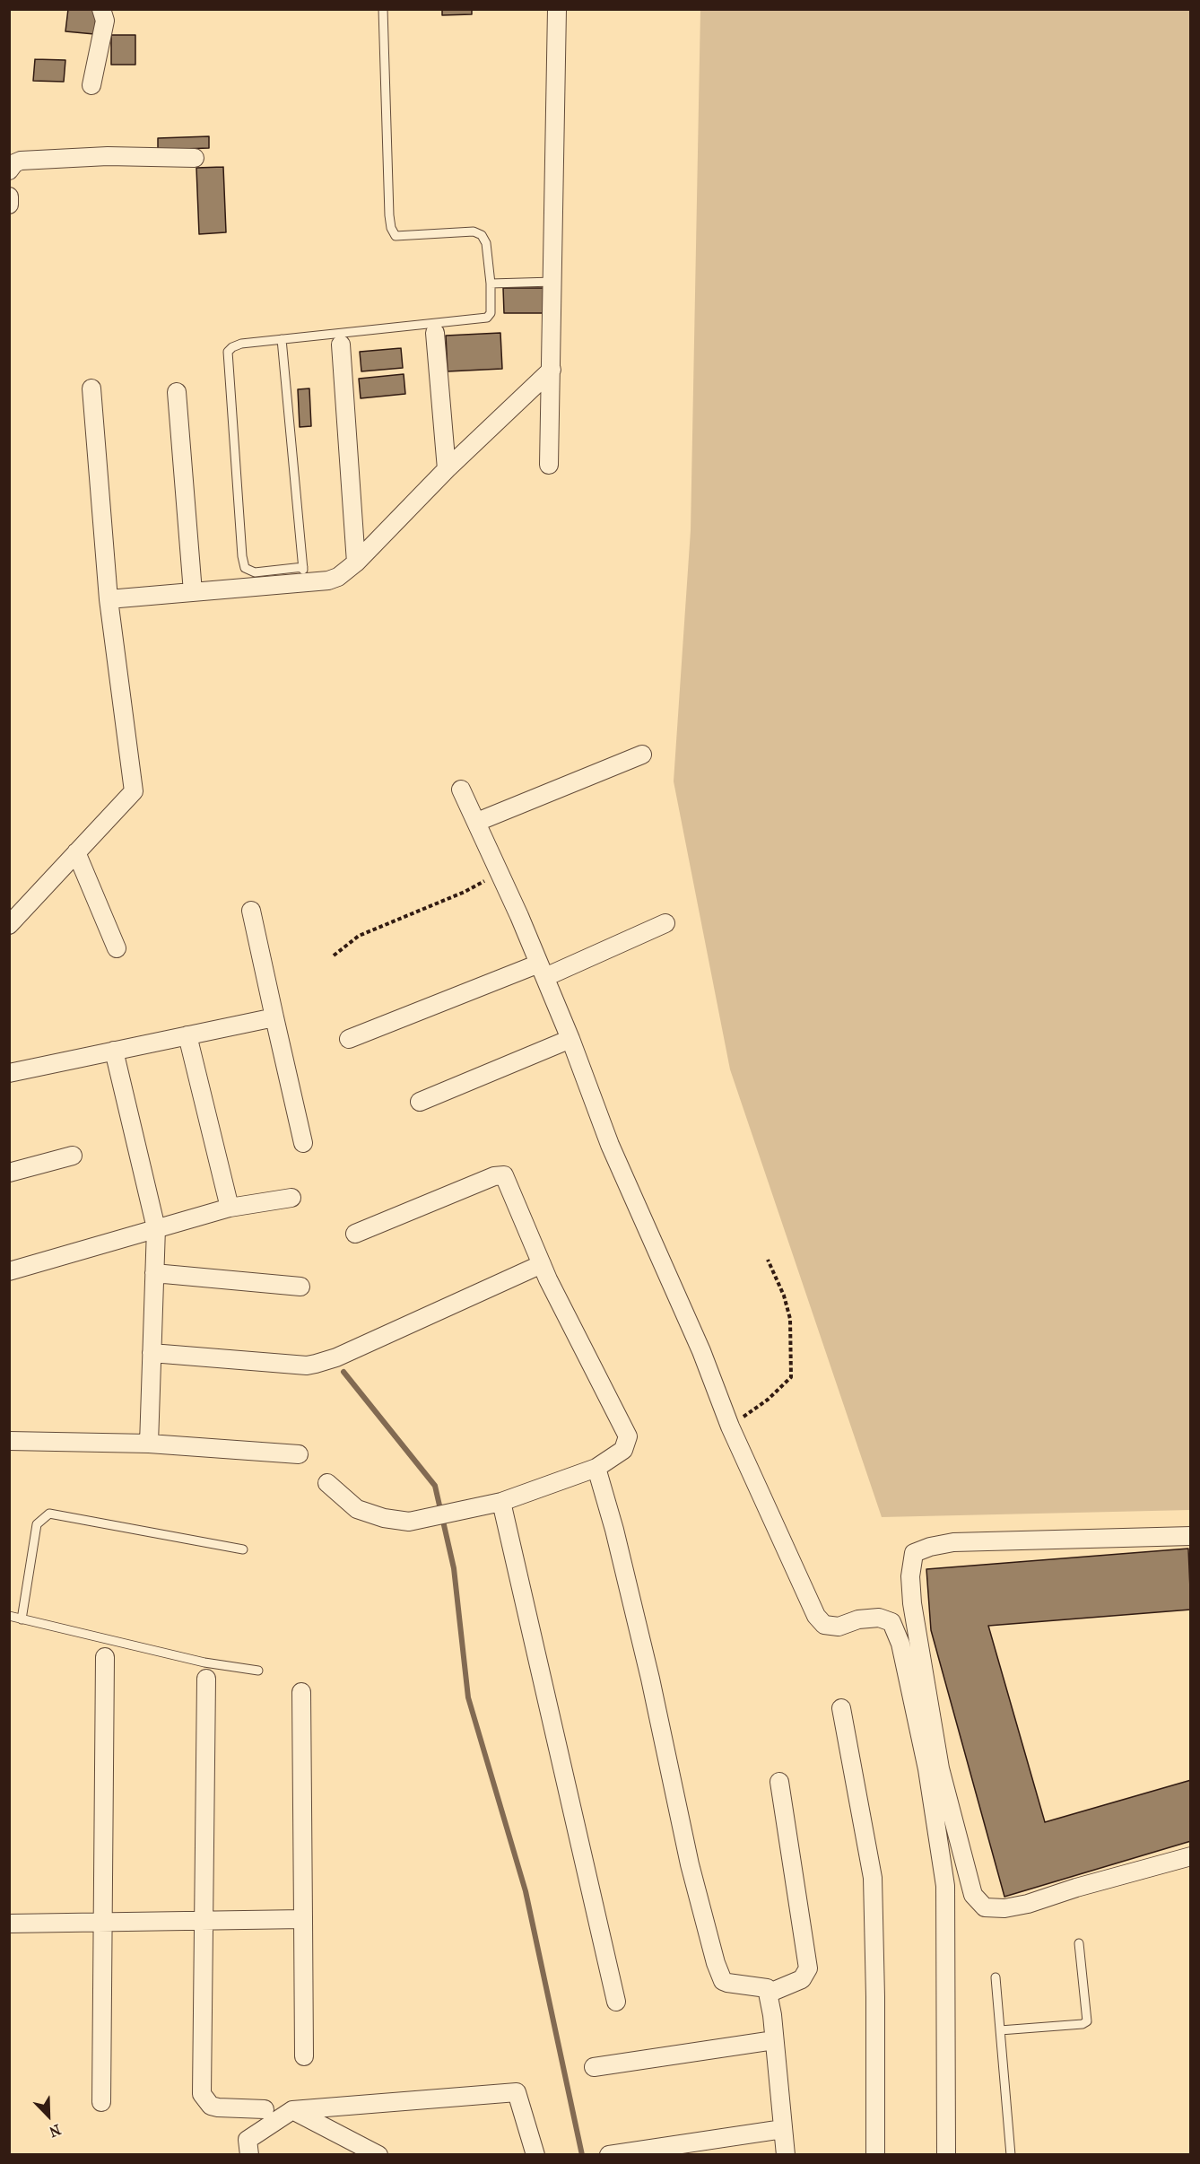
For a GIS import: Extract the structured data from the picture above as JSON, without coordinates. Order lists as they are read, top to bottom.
{
  "north": "bottom right"
}
